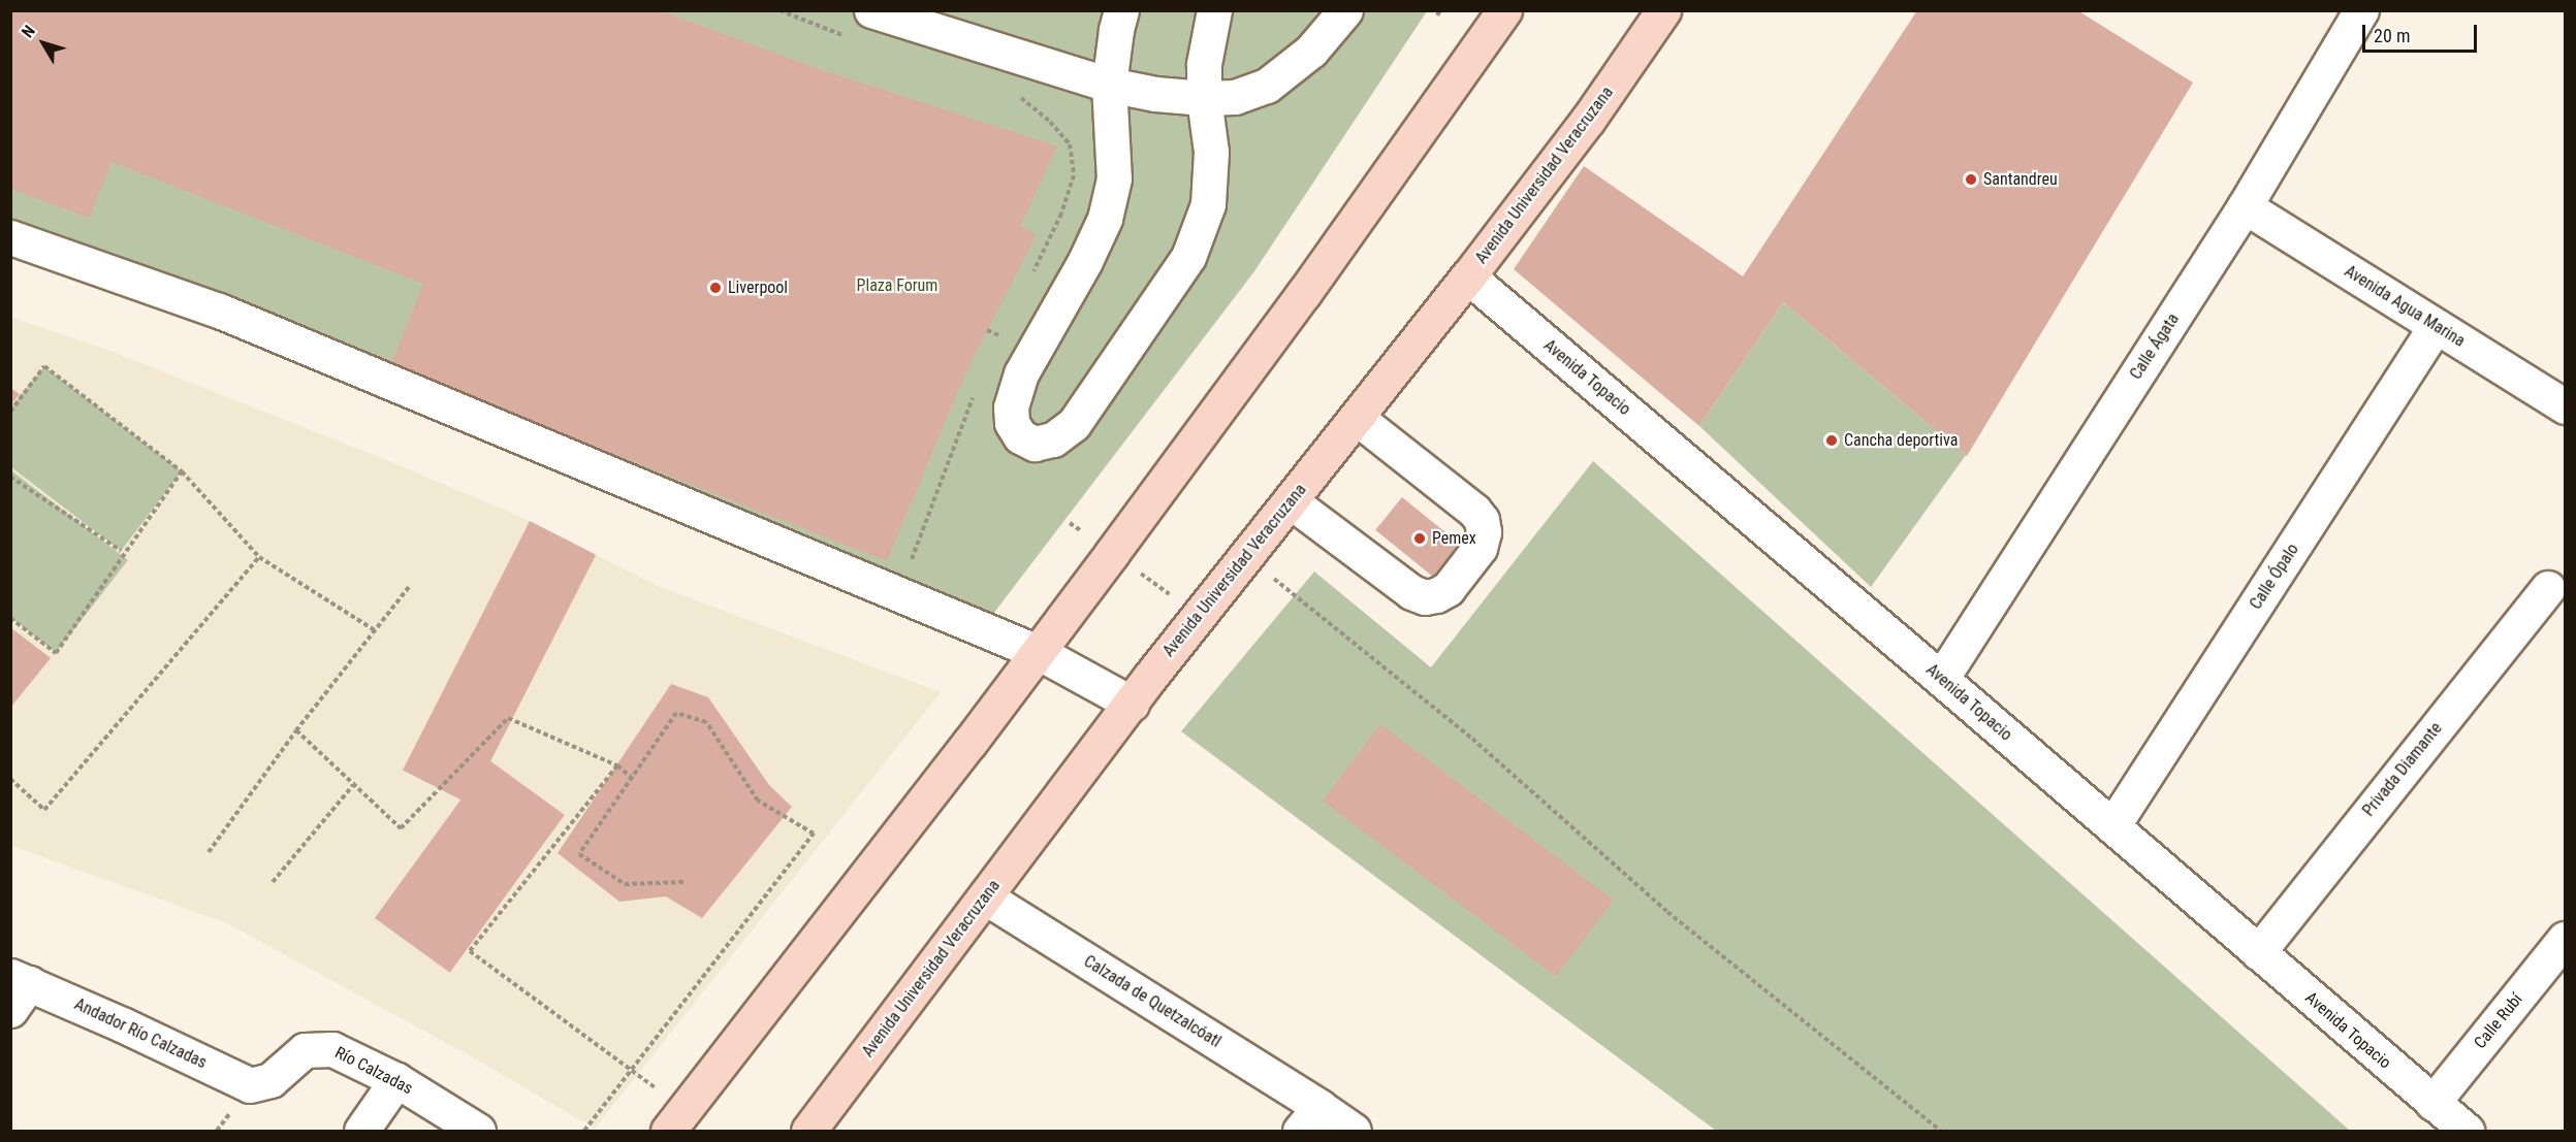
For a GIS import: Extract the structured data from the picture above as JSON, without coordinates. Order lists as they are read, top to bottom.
{
  "streets": {
    "main road": ["Avenida Universidad Veracruzana"],
    "street": [
      "Avenida Agua Marina",
      "Calle Ágata",
      "Avenida Topacio",
      "Calle Ópalo",
      "Privada Diamante",
      "Calzada de Quetzalcóatl",
      "Calle Rubí",
      "Andador Río Calzadas",
      "Río Calzadas"
    ]
  },
  "crossings": [
    ["Avenida Universidad Veracruzana", "Avenida Topacio"],
    ["Avenida Universidad Veracruzana", "Calzada de Quetzalcóatl"],
    ["Avenida Agua Marina", "Calle Ágata"],
    ["Avenida Agua Marina", "Calle Ópalo"],
    ["Calle Ágata", "Avenida Topacio"],
    ["Avenida Topacio", "Calle Ópalo"],
    ["Avenida Topacio", "Privada Diamante"],
    ["Avenida Topacio", "Calle Rubí"],
    ["Andador Río Calzadas", "Río Calzadas"]
  ],
  "parks": ["Plaza Forum"],
  "places": [
    "Santandreu",
    "Liverpool",
    "Cancha deportiva",
    "Pemex"
  ],
  "scale_bar": "20 m",
  "north": "top left"
}
